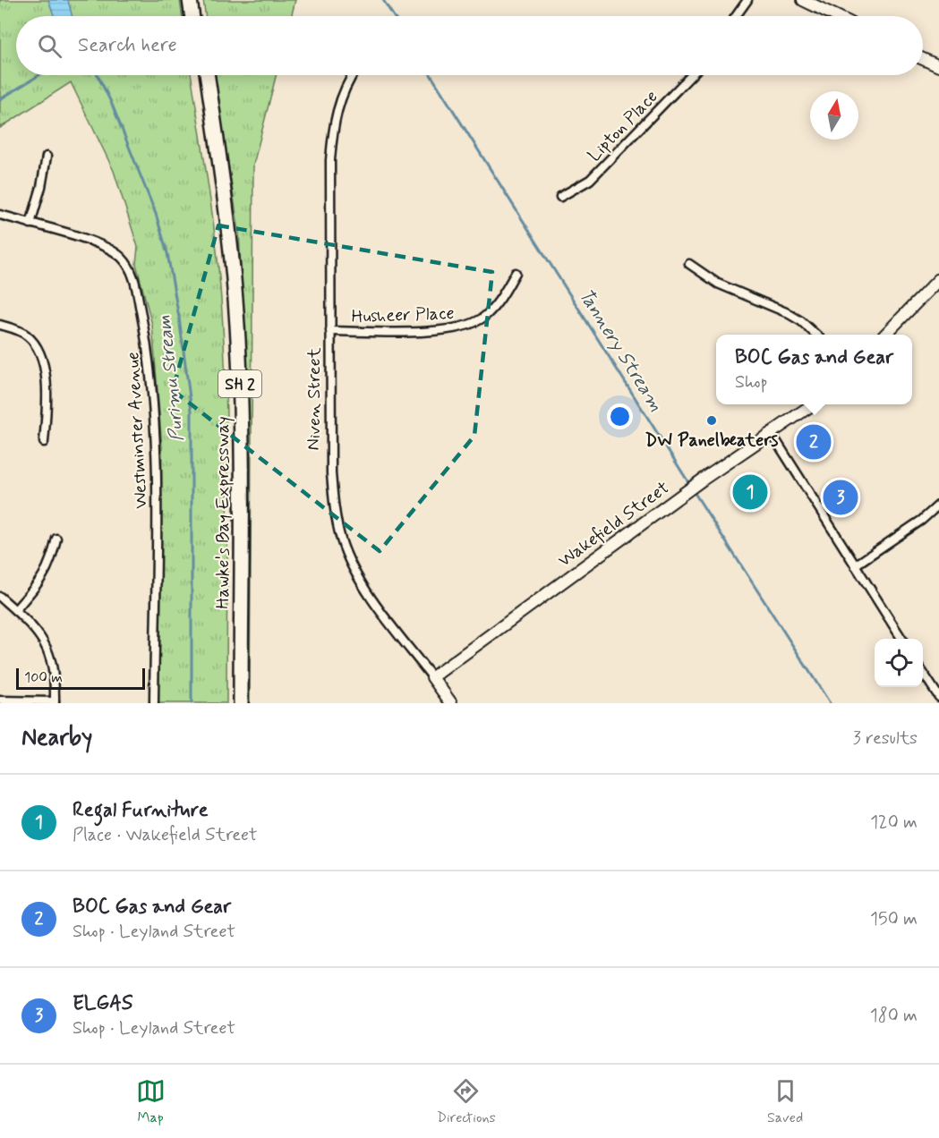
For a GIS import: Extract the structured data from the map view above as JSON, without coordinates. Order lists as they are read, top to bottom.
{
  "streets": {
    "highway": ["SH 2", "Hawke's Bay Expressway"],
    "street": [
      "Lipton Place",
      "Husheer Place",
      "Niven Street",
      "Westminster Avenue",
      "Wakefield Street"
    ]
  },
  "crossings": [
    ["Husheer Place", "Niven Street"],
    ["Niven Street", "Wakefield Street"]
  ],
  "water": ["Tannery Stream", "Purimu Stream"],
  "places": ["DW Panelbeaters"],
  "scale_bar": "100 m",
  "north": "top",
  "page": {
    "search": "Search here",
    "popup": ["BOC Gas and Gear", "Shop"],
    "pins": ["2", "1", "3"],
    "scale": "100 m",
    "heading": ["Nearby", "3 results"],
    "list": [
      {
        "mark": "1",
        "name": "Regal Furniture",
        "note": "Place · Wakefield Street",
        "value": "120 m"
      },
      {
        "mark": "2",
        "name": "BOC Gas and Gear",
        "note": "Shop · Leyland Street",
        "value": "150 m"
      },
      {
        "mark": "3",
        "name": "ELGAS",
        "note": "Shop · Leyland Street",
        "value": "180 m"
      }
    ],
    "nav": ["Map", "Directions", "Saved"]
  }
}
